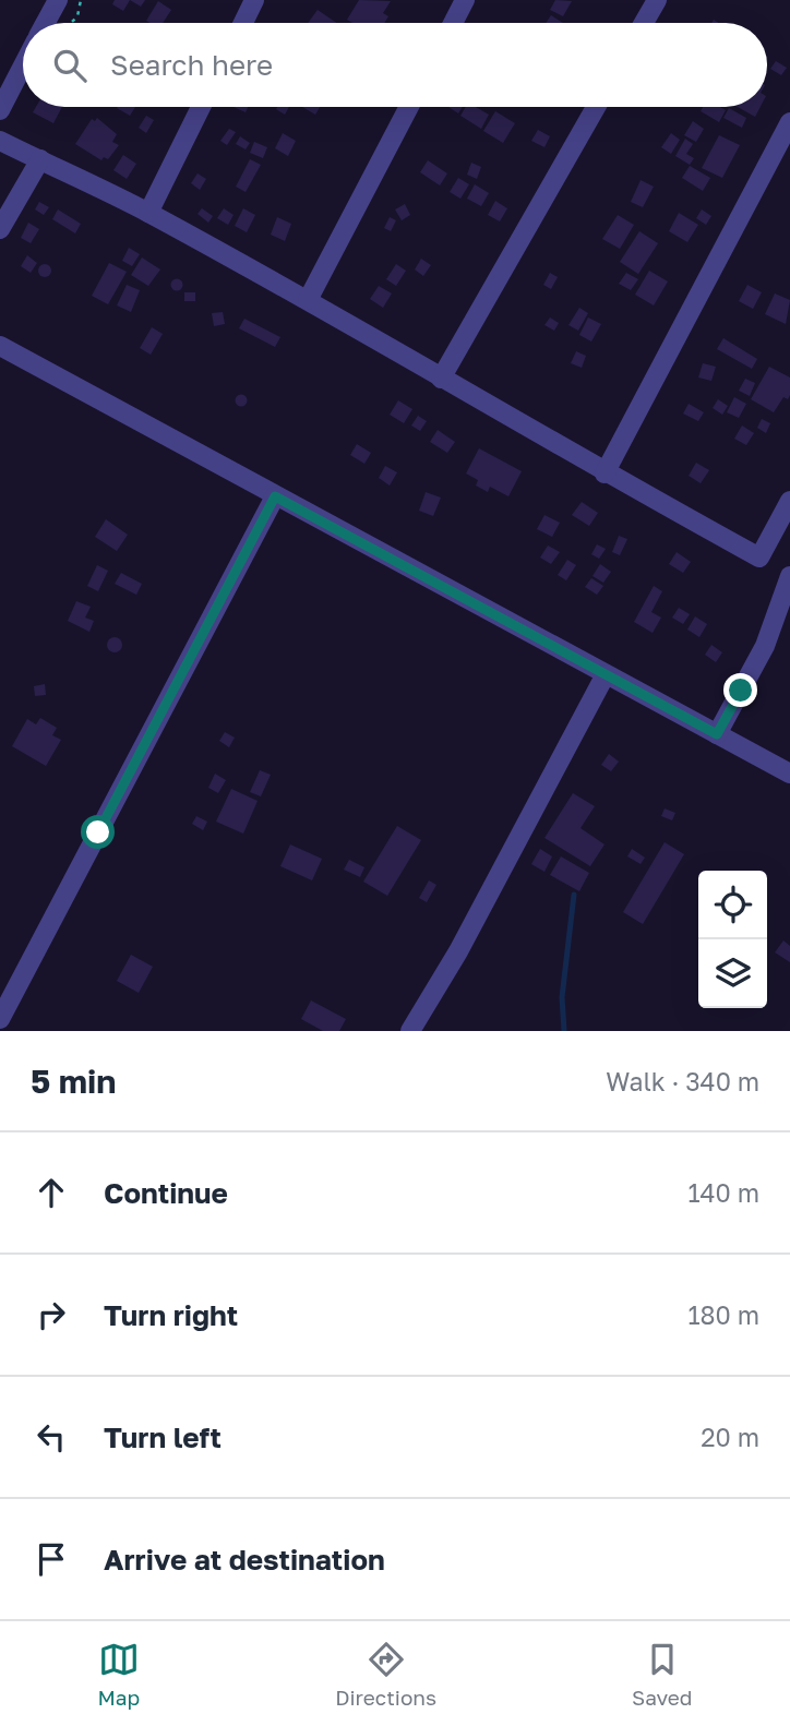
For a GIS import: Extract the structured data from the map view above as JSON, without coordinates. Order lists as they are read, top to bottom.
{
  "page": {
    "search": "Search here",
    "heading": ["5 min", "Walk · 340 m"],
    "list": [
      ["Continue", "140 m"],
      ["Turn right", "180 m"],
      ["Turn left", "20 m"],
      "Arrive at destination"
    ],
    "nav": ["Map", "Directions", "Saved"]
  }
}
